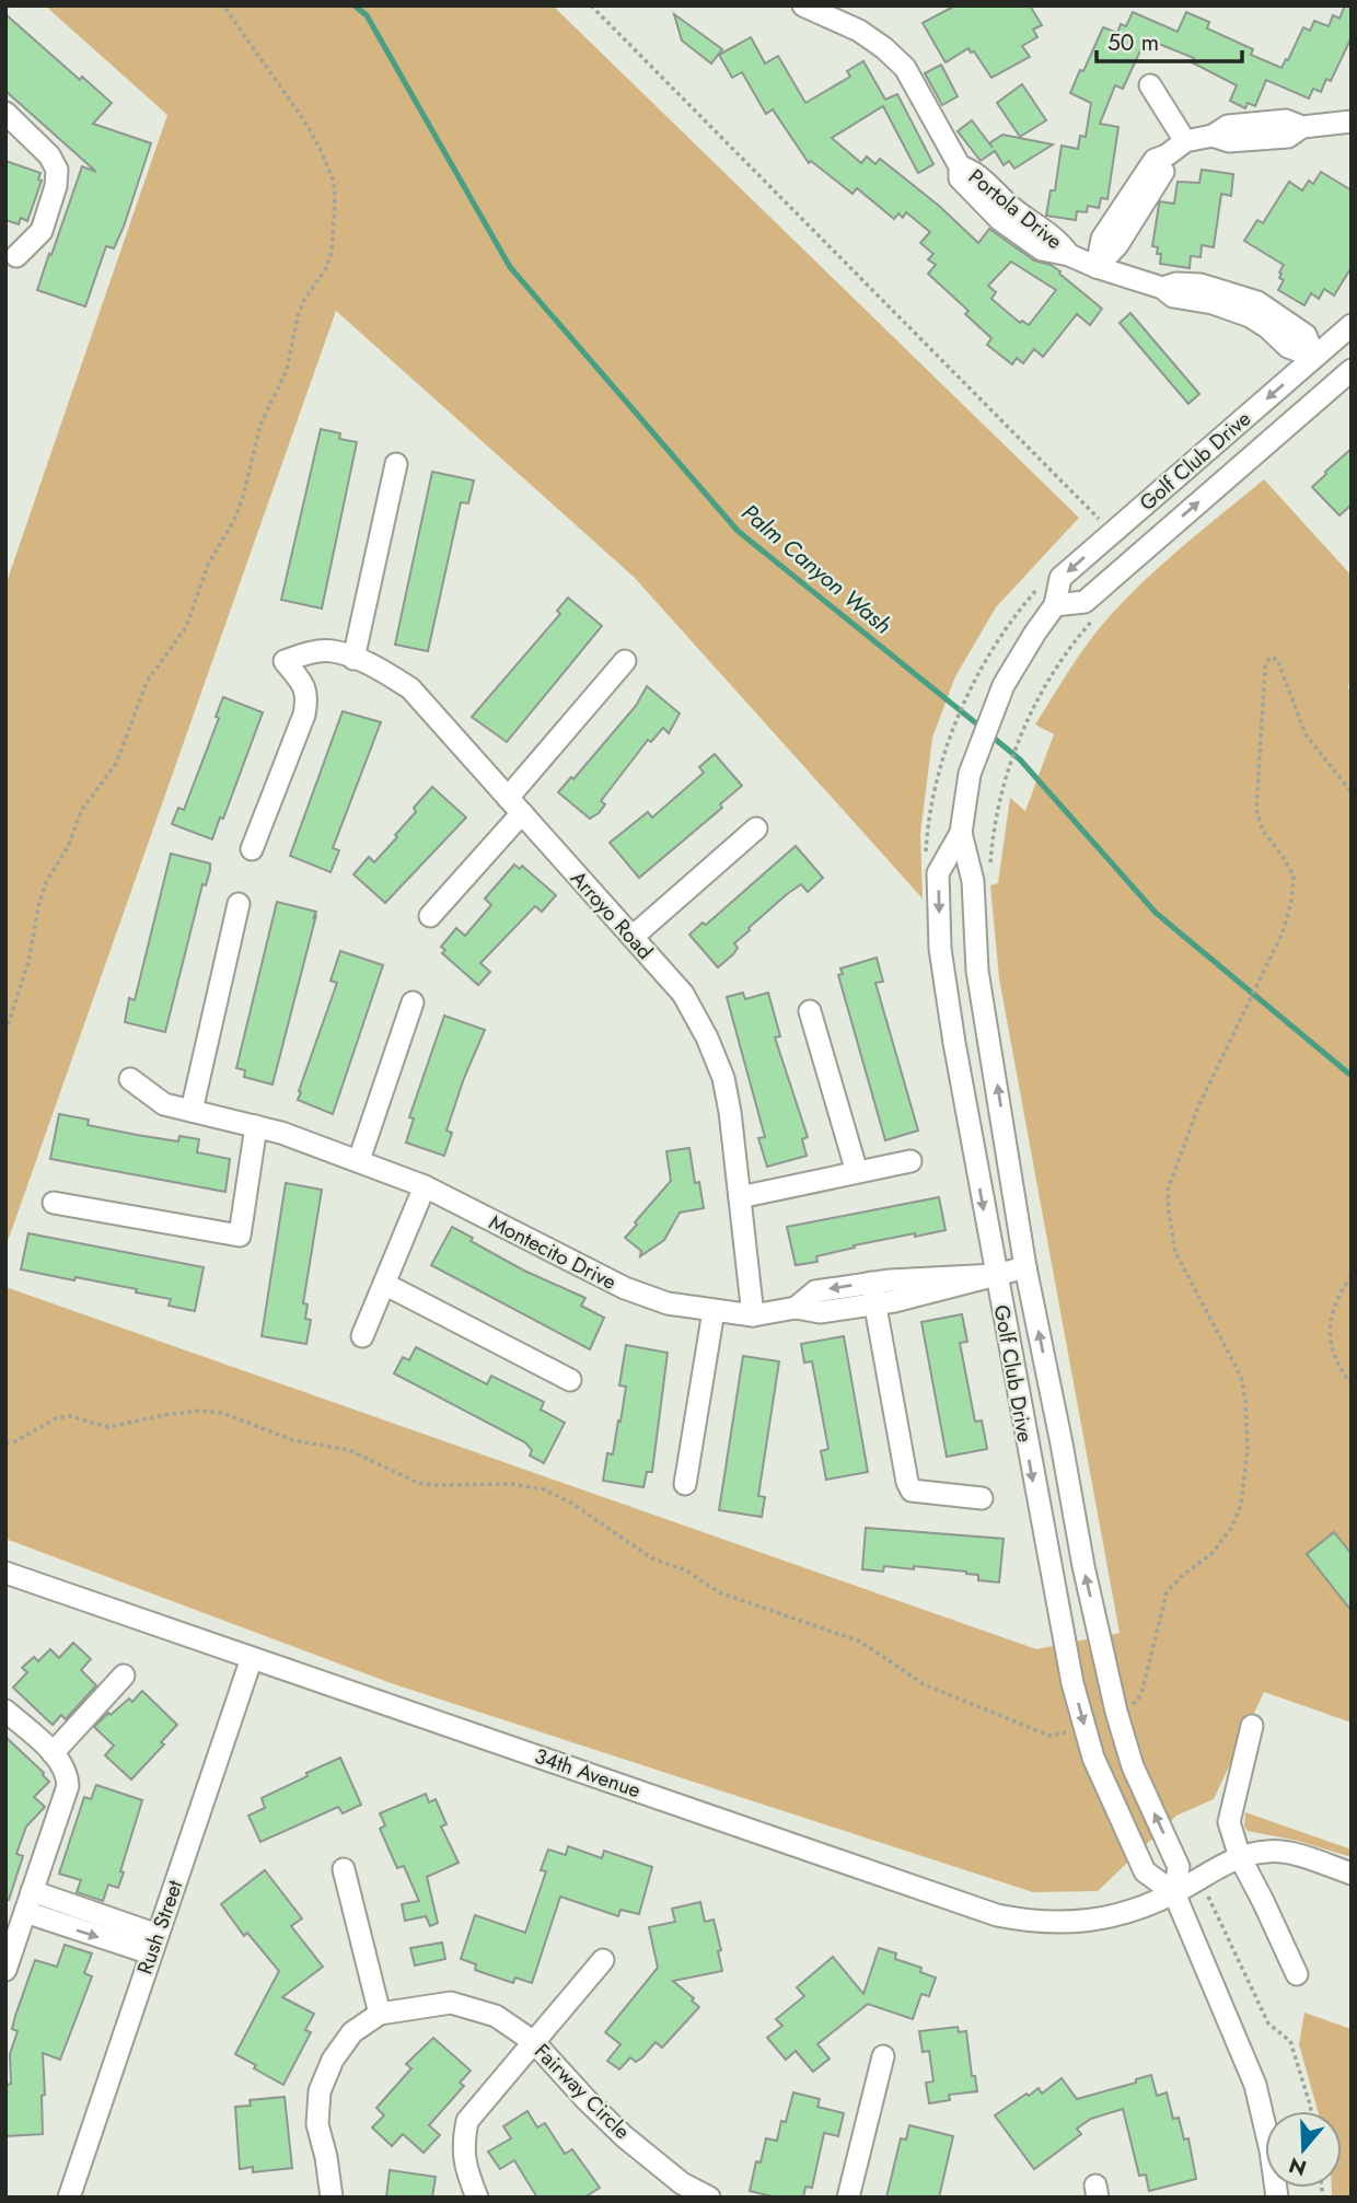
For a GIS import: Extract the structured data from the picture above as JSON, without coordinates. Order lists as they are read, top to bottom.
{
  "streets": {
    "street": [
      "Portola Drive",
      "Golf Club Drive",
      "Arroyo Road",
      "Montecito Drive",
      "34th Avenue",
      "Rush Street",
      "Fairway Circle"
    ]
  },
  "crossings": [
    ["Portola Drive", "Golf Club Drive"],
    ["Golf Club Drive", "Montecito Drive"],
    ["Golf Club Drive", "34th Avenue"],
    ["Arroyo Road", "Montecito Drive"],
    ["34th Avenue", "Rush Street"]
  ],
  "water": ["Palm Canyon Wash"],
  "scale_bar": "50 m",
  "north": "bottom"
}
